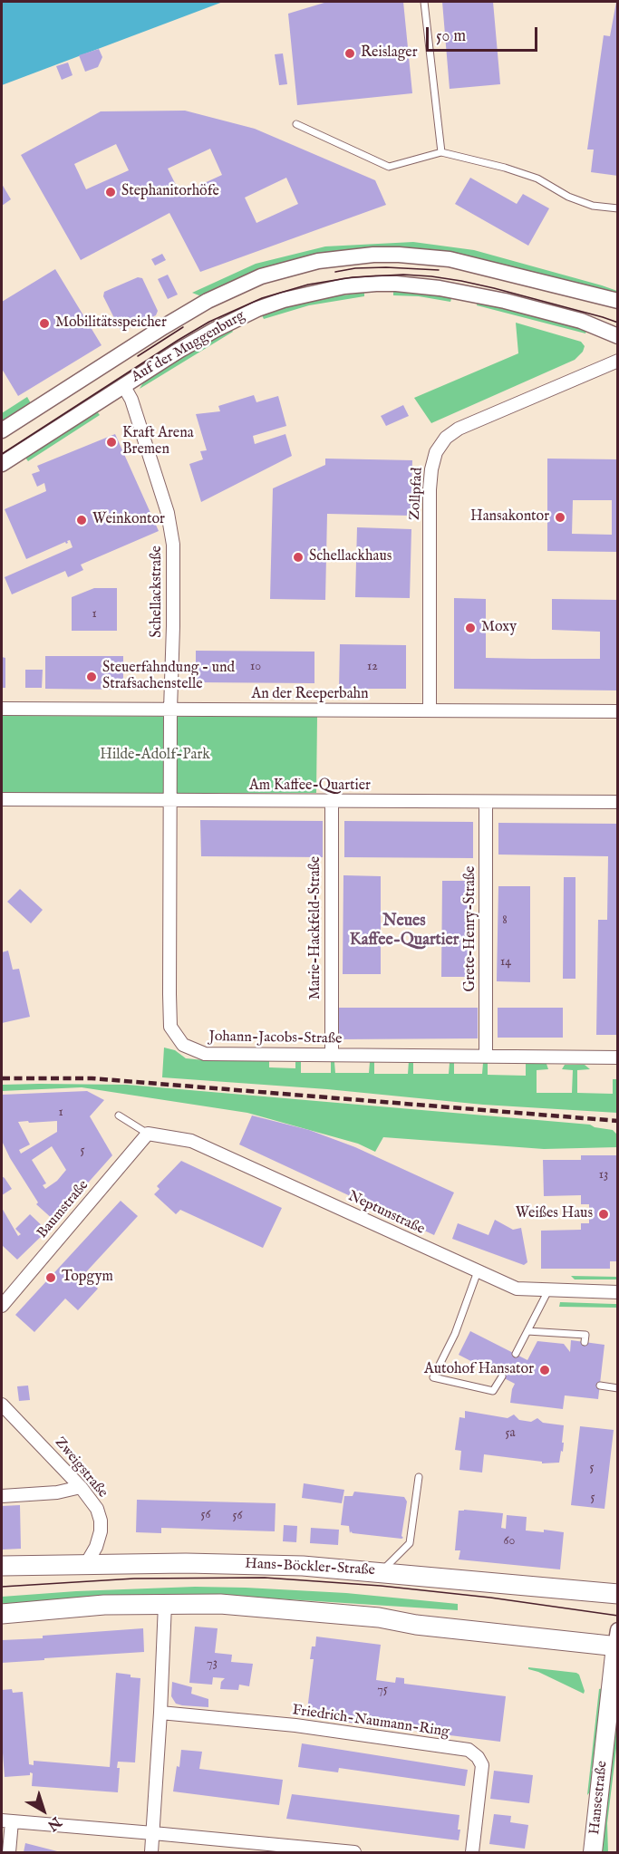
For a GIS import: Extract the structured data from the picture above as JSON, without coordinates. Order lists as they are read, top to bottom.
{
  "streets": {
    "main road": ["Hans-Böckler-Straße", "Hansestraße"],
    "street": [
      "Auf der Muggenburg",
      "Zollpfad",
      "Schellackstraße",
      "An der Reeperbahn",
      "Am Kaffee-Quartier",
      "Marie-Hackfeld-Straße",
      "Grete-Henry-Straße",
      "Johann-Jacobs-Straße",
      "Baumstraße",
      "Neptunstraße",
      "Zweigstraße",
      "Friedrich-Naumann-Ring"
    ]
  },
  "crossings": [
    ["Auf der Muggenburg", "Schellackstraße"],
    ["Zollpfad", "An der Reeperbahn"],
    ["Schellackstraße", "An der Reeperbahn"],
    ["Schellackstraße", "Am Kaffee-Quartier"],
    ["Schellackstraße", "Johann-Jacobs-Straße"],
    ["Am Kaffee-Quartier", "Marie-Hackfeld-Straße"],
    ["Am Kaffee-Quartier", "Grete-Henry-Straße"],
    ["Am Kaffee-Quartier", "Johann-Jacobs-Straße"],
    ["Marie-Hackfeld-Straße", "Johann-Jacobs-Straße"],
    ["Grete-Henry-Straße", "Johann-Jacobs-Straße"],
    ["Baumstraße", "Neptunstraße"],
    ["Zweigstraße", "Hans-Böckler-Straße"]
  ],
  "districts": ["Neues Kaffee-Quartier"],
  "parks": ["Hilde-Adolf-Park"],
  "places": [
    "Reislager",
    "Stephanitorhöfe",
    "Mobilitätsspeicher",
    "Kraft Arena Bremen",
    "Hansakontor",
    "Weinkontor",
    "Schellackhaus",
    "Moxy",
    "Steuerfahndung - und Strafsachenstelle",
    "Weißes Haus",
    "Topgym",
    "Autohof Hansator"
  ],
  "house_numbers": [
    "1",
    "10",
    "12",
    "8",
    "14",
    "1",
    "5",
    "13",
    "5a",
    "5",
    "5",
    "56",
    "56",
    "60",
    "73",
    "75"
  ],
  "scale_bar": "50 m",
  "north": "bottom right"
}
